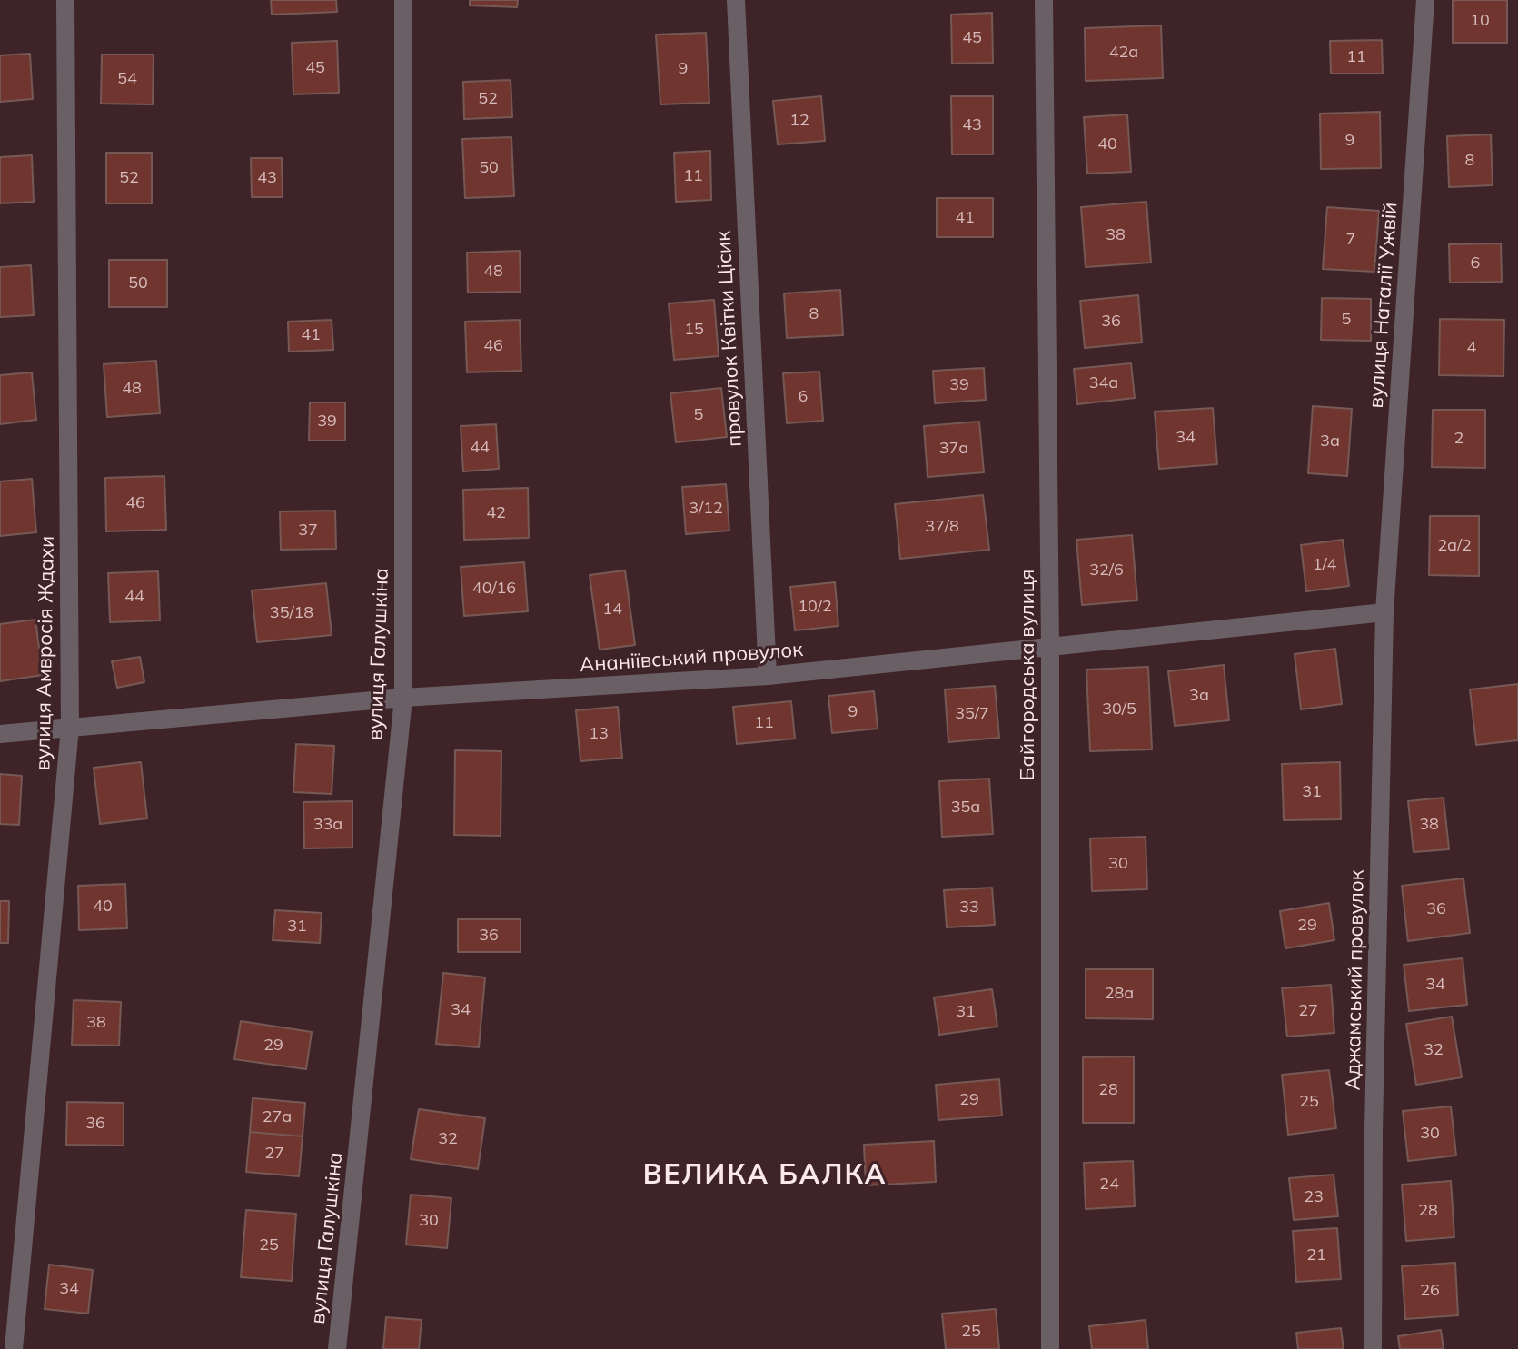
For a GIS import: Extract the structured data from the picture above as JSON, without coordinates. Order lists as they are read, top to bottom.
{
  "streets": {
    "street": [
      "вулиця Наталії Ужвій",
      "провулок Квітки Цісик",
      "вулиця Амвросія Ждахи",
      "вулиця Галушкіна",
      "Ананіївський провулок",
      "Байгородська вулиця",
      "Аджамський провулок"
    ]
  },
  "crossings": [
    ["вулиця Наталії Ужвій", "Ананіївський провулок"],
    ["вулиця Наталії Ужвій", "Аджамський провулок"],
    ["провулок Квітки Цісик", "Ананіївський провулок"],
    ["вулиця Амвросія Ждахи", "Ананіївський провулок"],
    ["вулиця Галушкіна", "Ананіївський провулок"],
    ["Ананіївський провулок", "Байгородська вулиця"],
    ["Ананіївський провулок", "Аджамський провулок"]
  ],
  "districts": ["ВЕЛИКА БАЛКА"],
  "house_numbers": [
    "10",
    "45",
    "42а",
    "11",
    "45",
    "9",
    "54",
    "52",
    "12",
    "43",
    "9",
    "40",
    "8",
    "50",
    "11",
    "52",
    "43",
    "41",
    "38",
    "7",
    "6",
    "48",
    "50",
    "8",
    "5",
    "36",
    "15",
    "41",
    "46",
    "4",
    "34а",
    "39",
    "48",
    "6",
    "5",
    "39",
    "34",
    "2",
    "3а",
    "44",
    "37а",
    "46",
    "3/12",
    "42",
    "37/8",
    "37",
    "2а/2",
    "1/4",
    "32/6",
    "40/16",
    "44",
    "10/2",
    "14",
    "35/18",
    "3а",
    "30/5",
    "9",
    "35/7",
    "11",
    "13",
    "31",
    "35а",
    "33а",
    "38",
    "30",
    "40",
    "33",
    "36",
    "29",
    "31",
    "36",
    "34",
    "28а",
    "34",
    "27",
    "31",
    "38",
    "29",
    "32",
    "28",
    "29",
    "25",
    "27а",
    "36",
    "30",
    "32",
    "27",
    "24",
    "23",
    "28",
    "30",
    "25",
    "21",
    "34",
    "26",
    "25"
  ]
}
